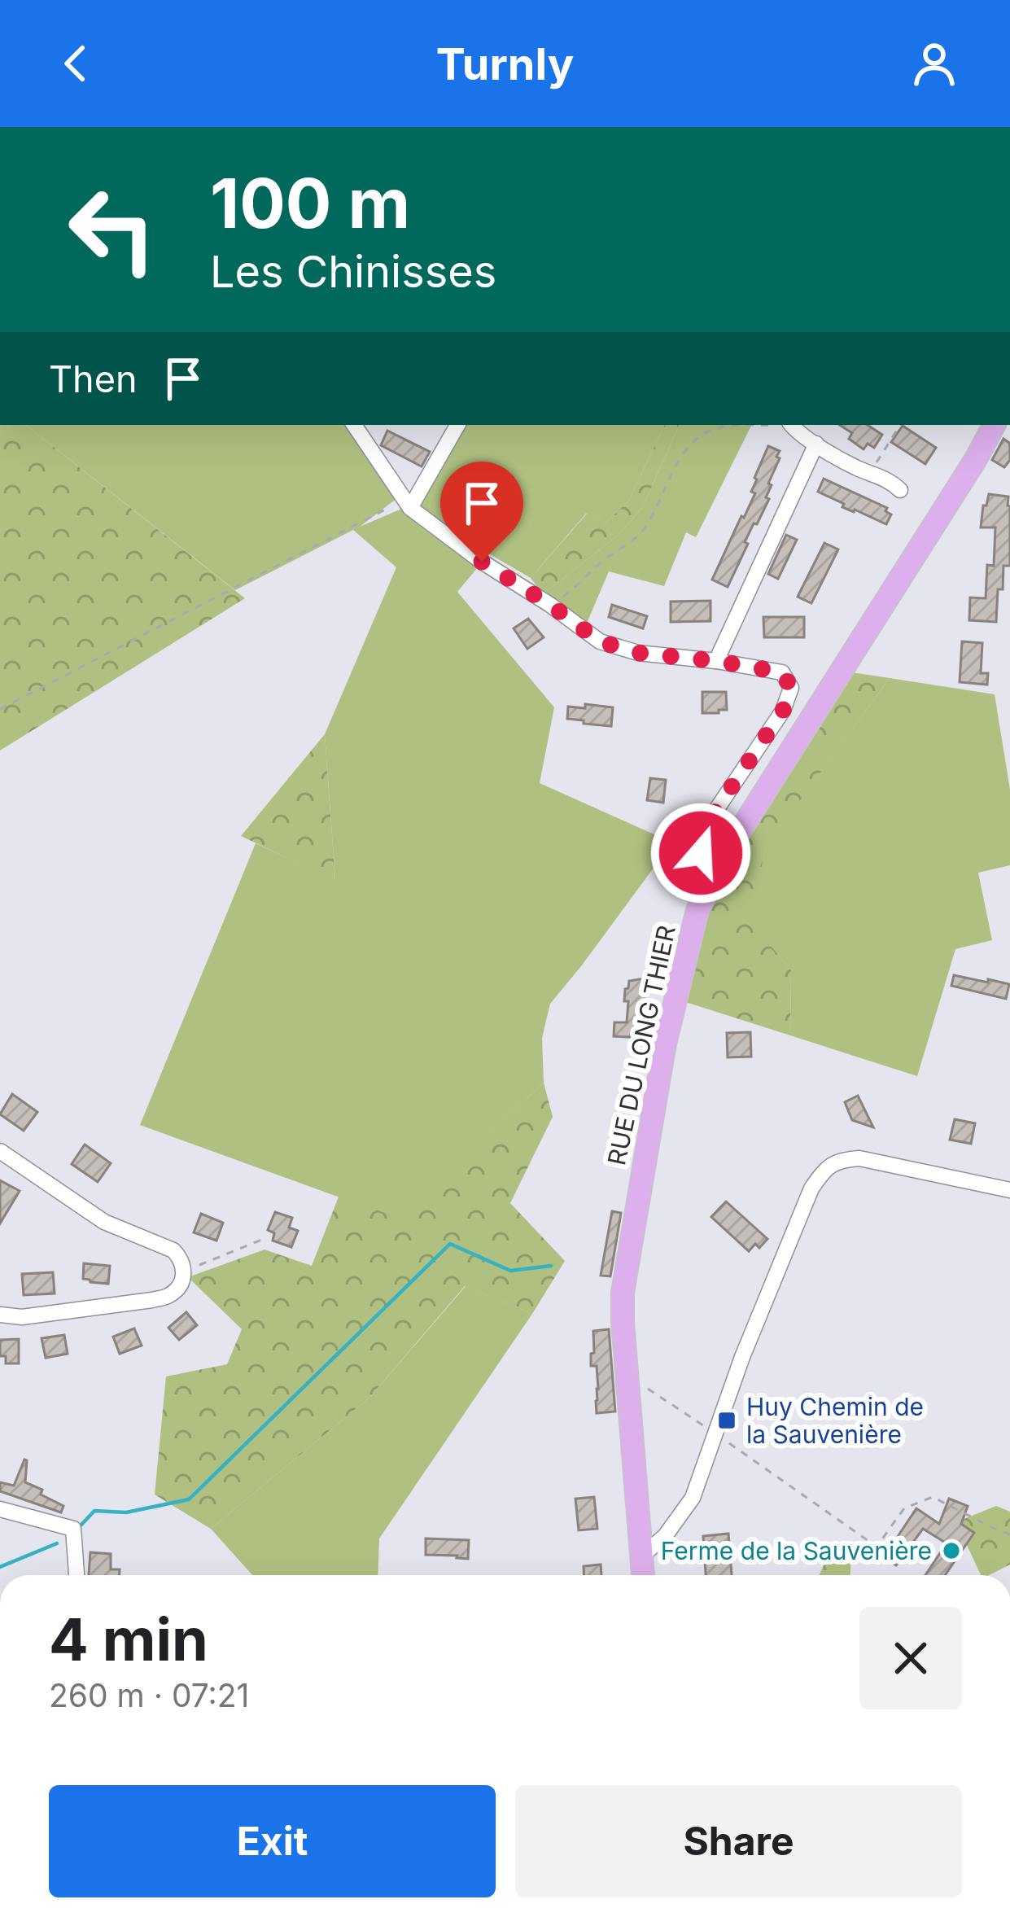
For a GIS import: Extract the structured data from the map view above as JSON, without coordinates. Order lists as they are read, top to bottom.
{
  "streets": {
    "main road": ["RUE DU LONG THIER"]
  },
  "places": {
    "transit": ["Huy Chemin de la Sauvenière"],
    "other": ["Ferme de la Sauvenière"]
  },
  "page": {
    "header": "Turnly",
    "turn": ["100 m", "Les Chinisses"],
    "then": "Then",
    "heading": ["4 min", "260 m · 07:21"],
    "buttons": ["Exit", "Share"]
  }
}
